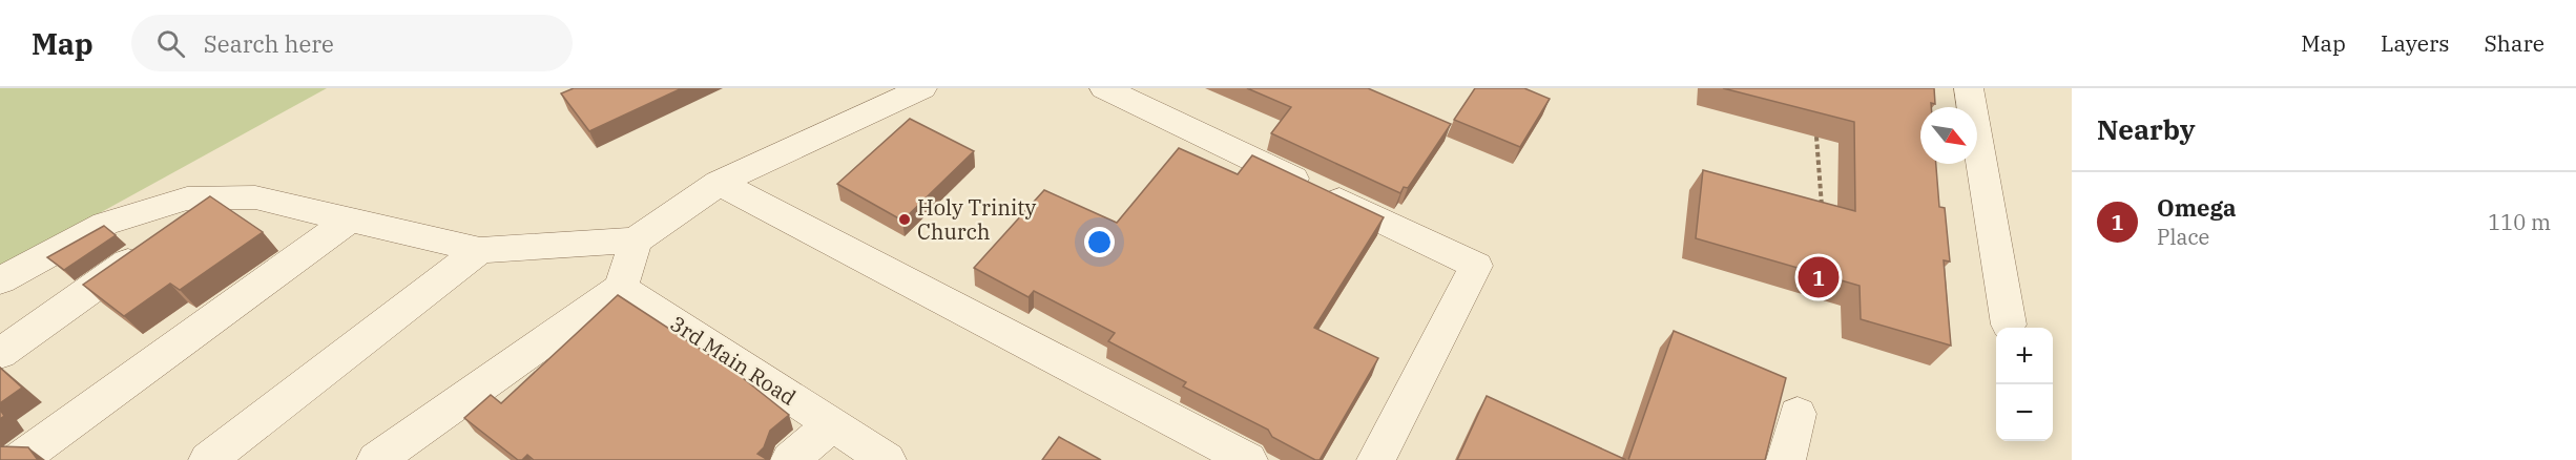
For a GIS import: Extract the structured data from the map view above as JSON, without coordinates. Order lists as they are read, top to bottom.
{
  "streets": {
    "street": ["3rd Main Road"]
  },
  "places": ["Holy Trinity Church"],
  "north": "bottom right",
  "page": {
    "header": "Map",
    "search": "Search here",
    "nav": ["Map", "Layers", "Share"],
    "heading": "Nearby",
    "list": [
      {
        "mark": "1",
        "name": "Omega",
        "note": "Place",
        "value": "110 m"
      }
    ],
    "pins": "1",
    "map_buttons": ["+", "−"]
  }
}
